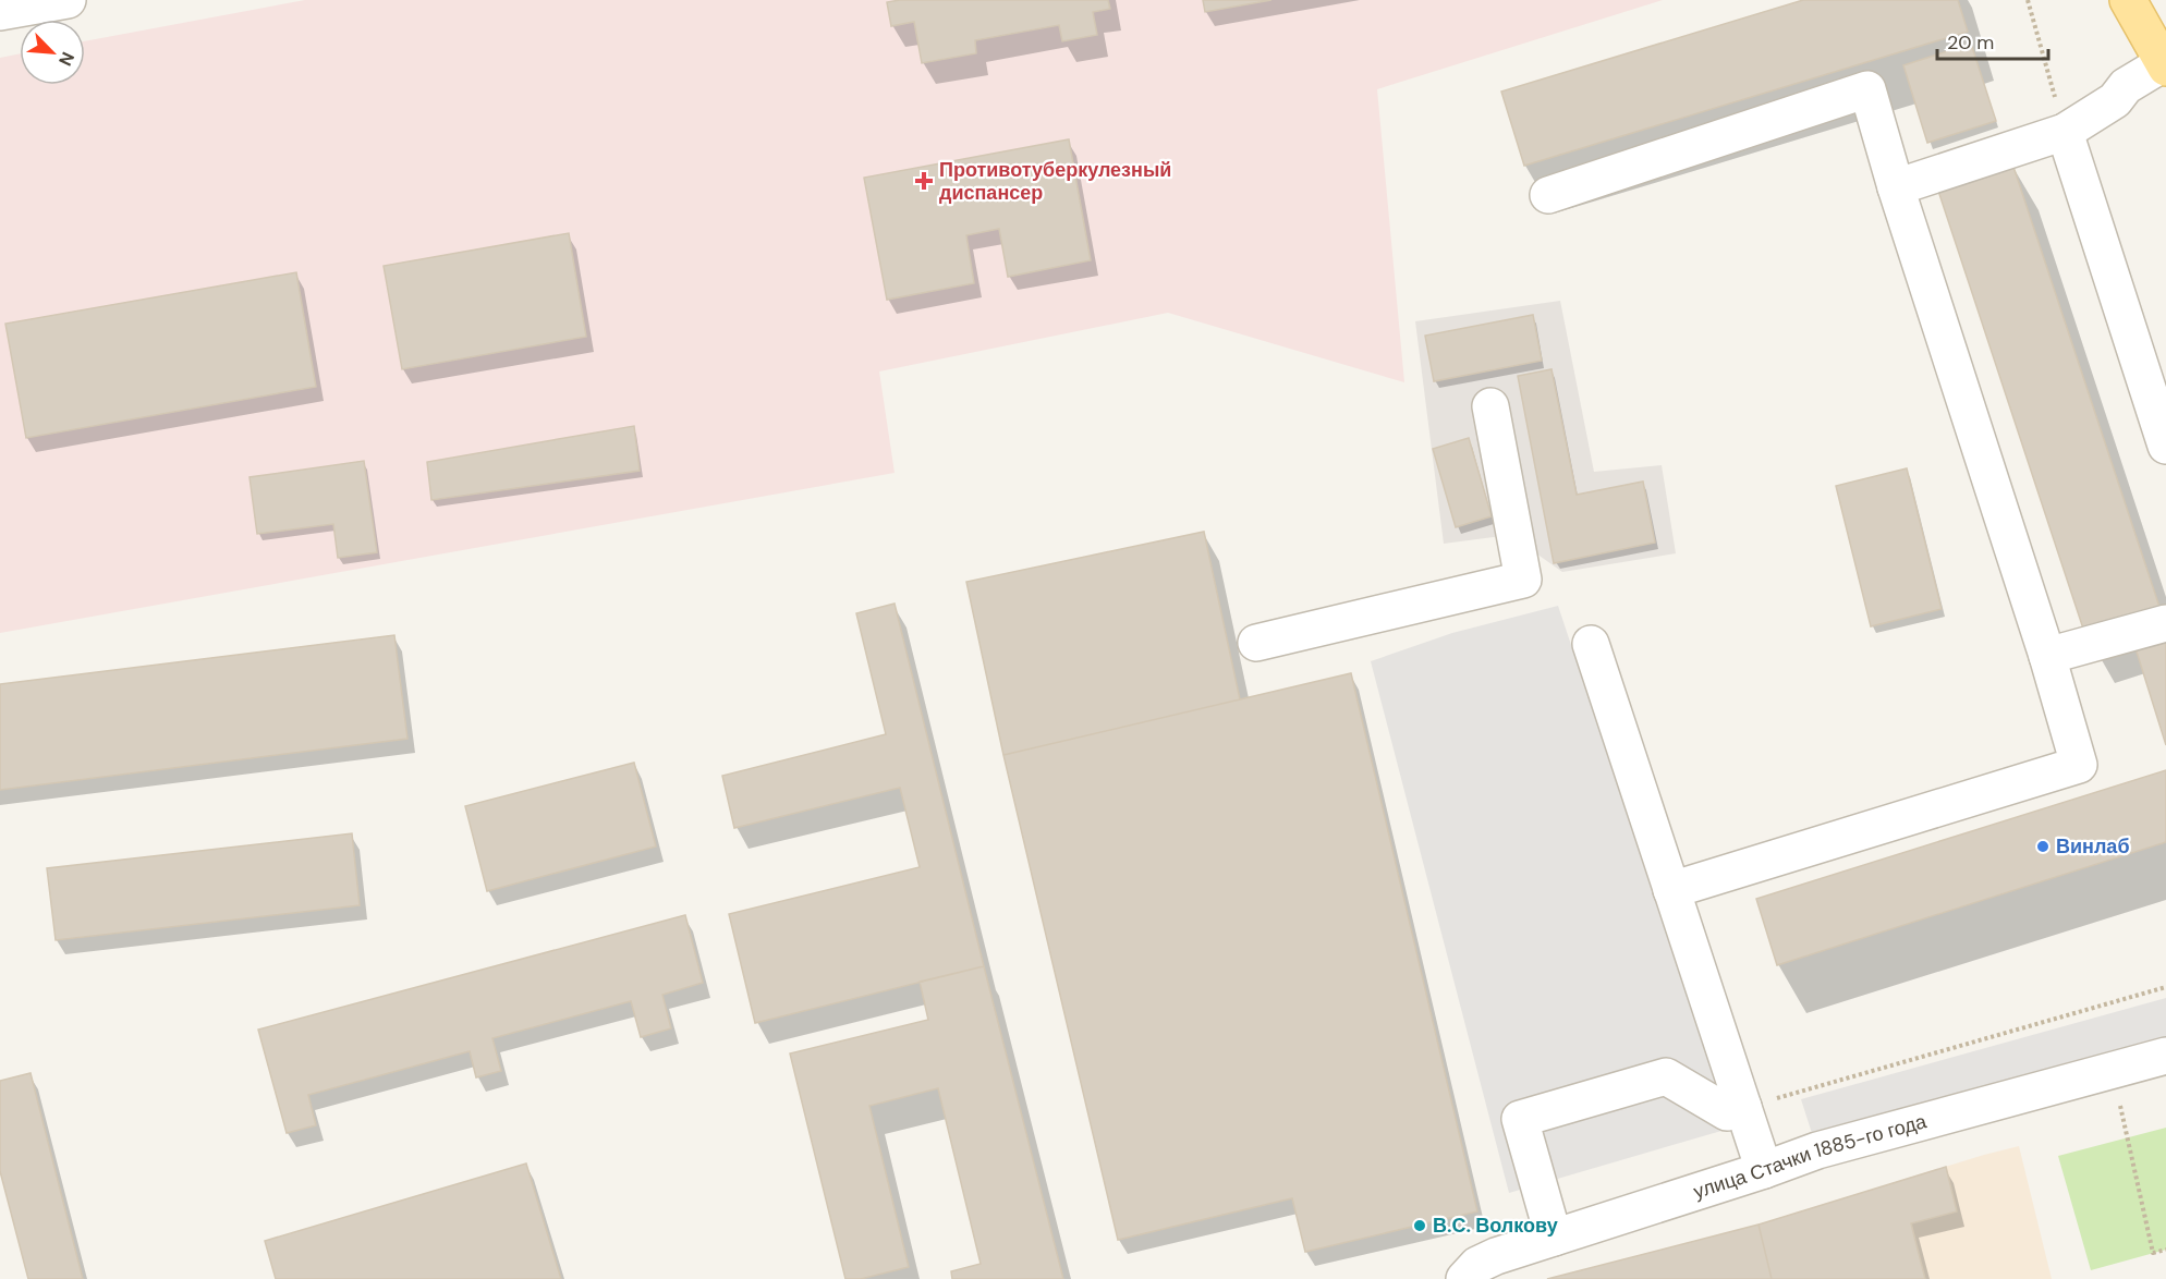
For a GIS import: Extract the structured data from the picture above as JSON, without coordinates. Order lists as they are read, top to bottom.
{
  "streets": {
    "street": ["улица Стачки 1885-го года"]
  },
  "places": {
    "health": ["Противотуберкулезный диспансер"],
    "other": ["Винлаб", "В.С. Волкову"]
  },
  "scale_bar": "20 m",
  "north": "bottom right"
}
